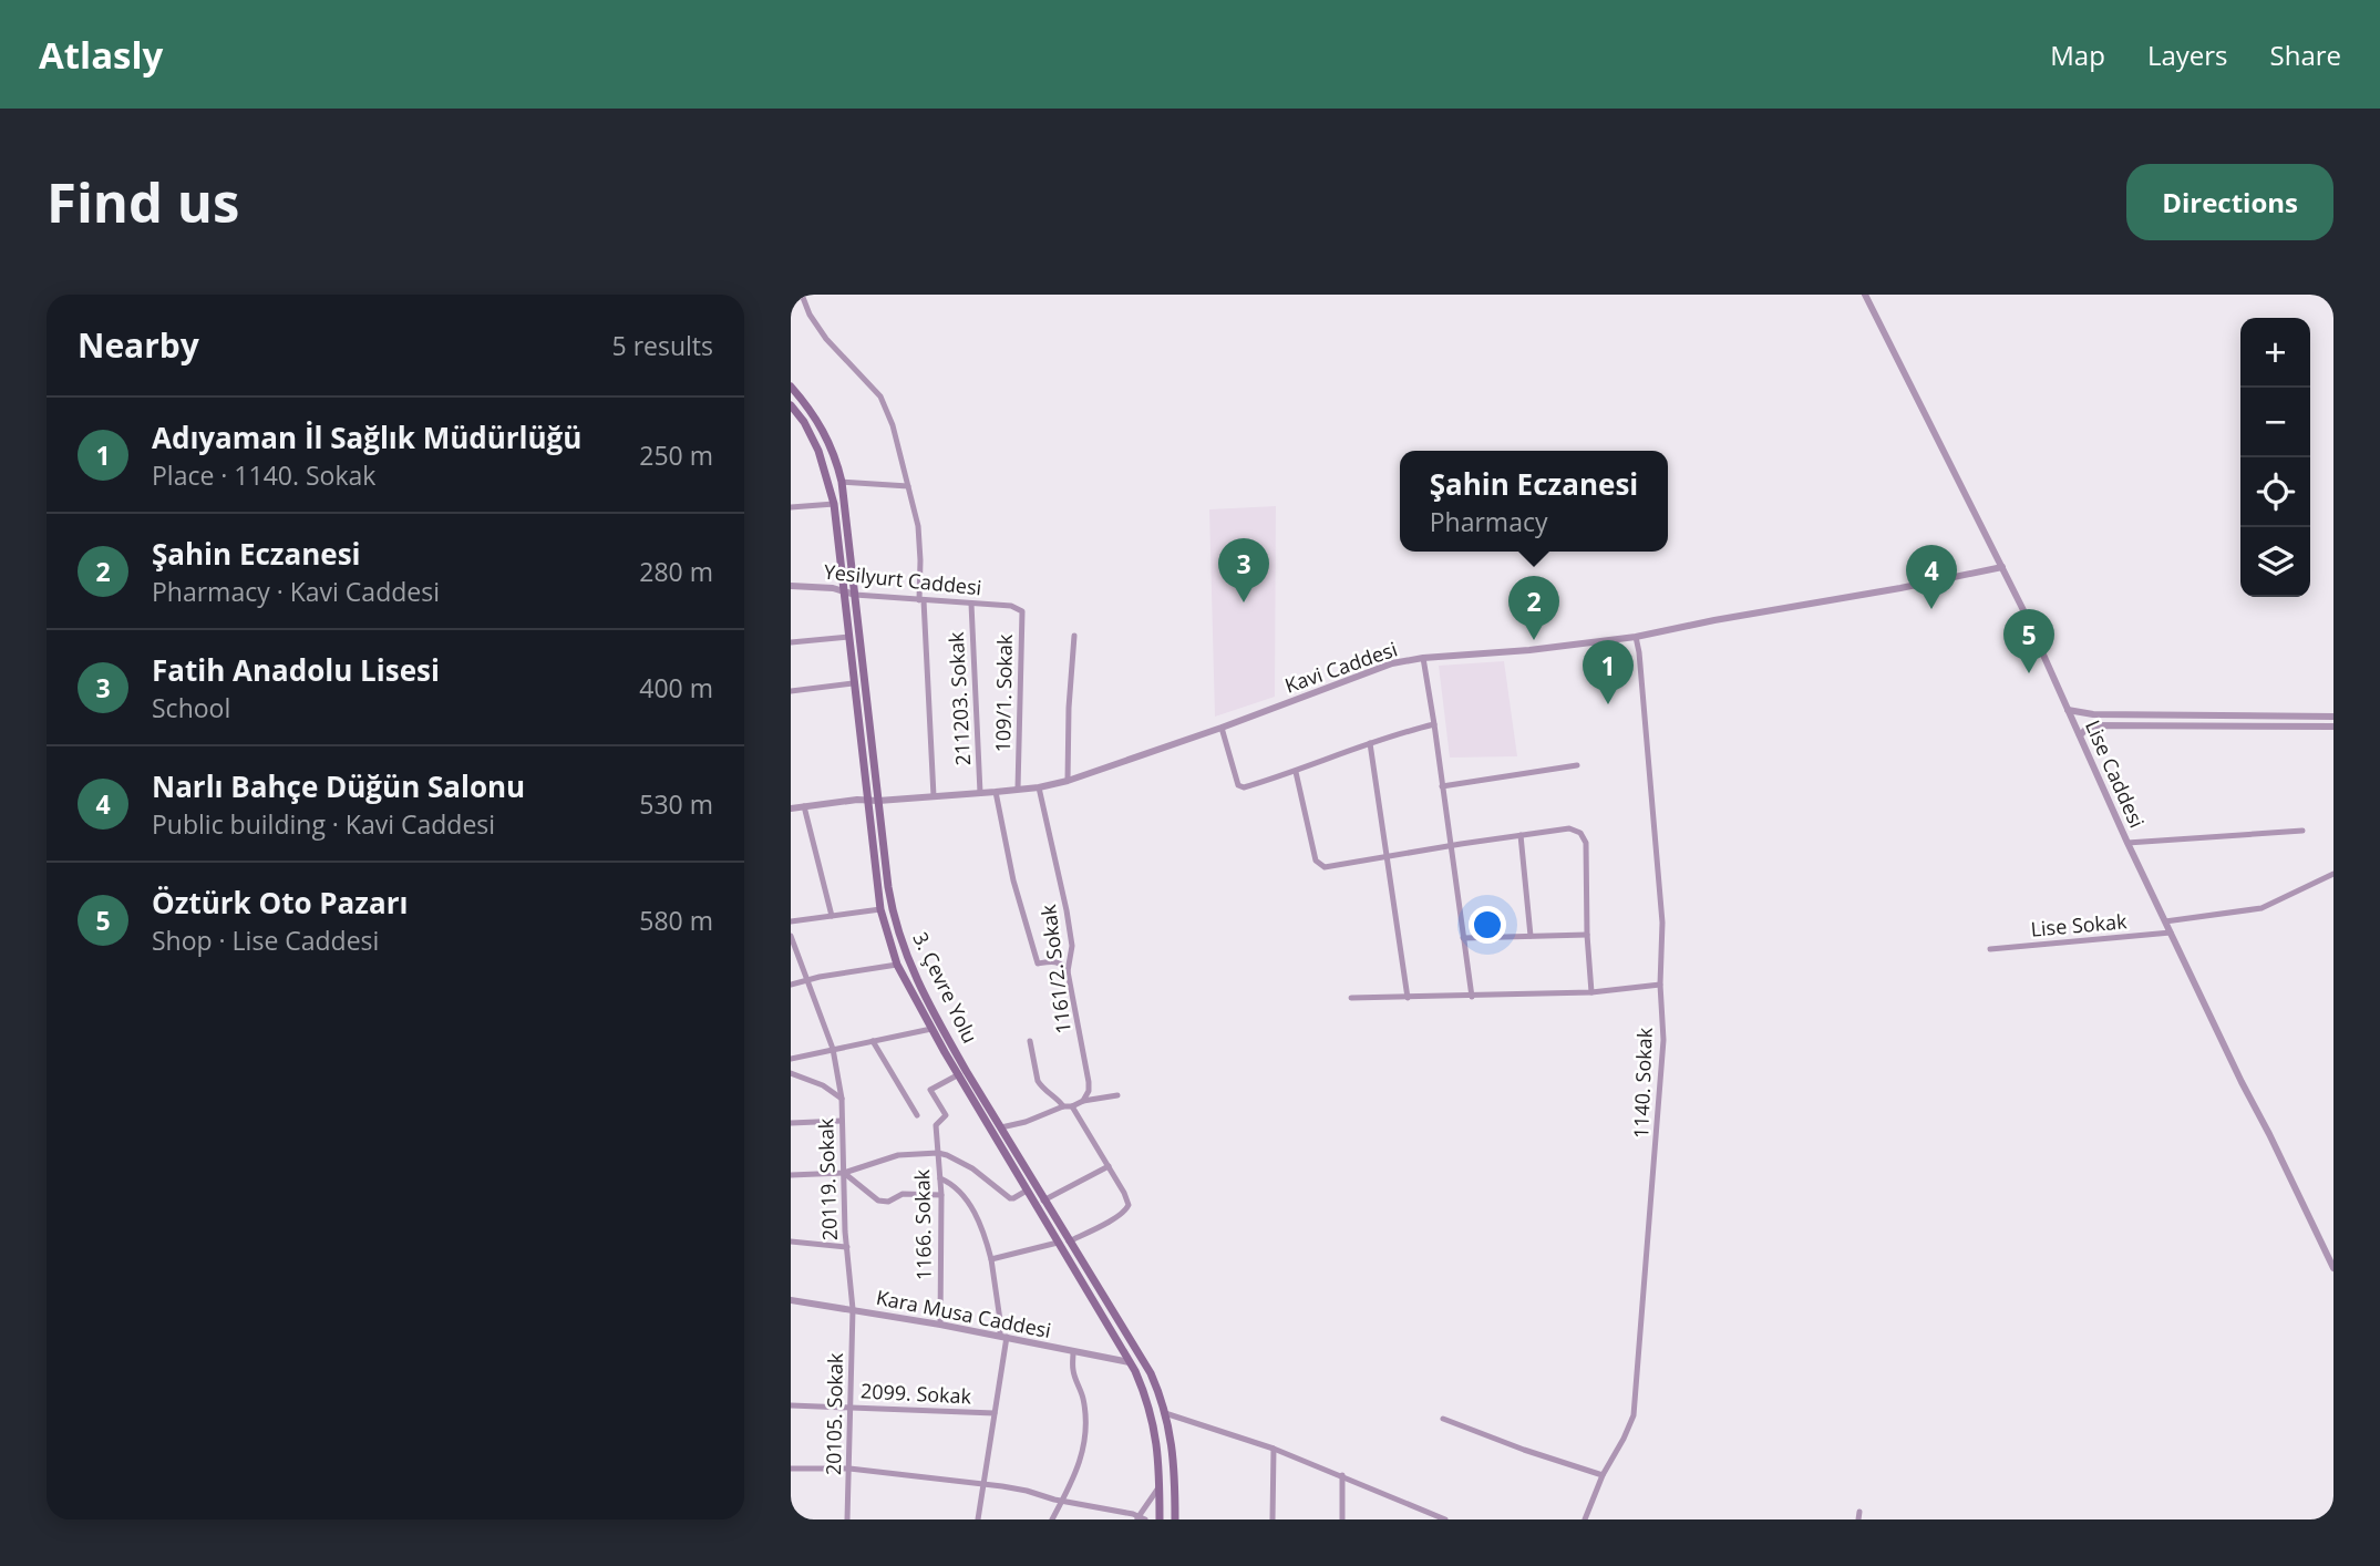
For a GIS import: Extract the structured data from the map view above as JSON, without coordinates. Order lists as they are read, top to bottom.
{
  "streets": {
    "main road": ["3. Çevre Yolu"],
    "street": [
      "Yesilyurt Caddesi",
      "Kavi Caddesi",
      "109/1. Sokak",
      "211203. Sokak",
      "Lise Caddesi",
      "Lise Sokak",
      "1161/2. Sokak",
      "1140. Sokak",
      "20119. Sokak",
      "1166. Sokak",
      "Kara Musa Caddesi",
      "2099. Sokak",
      "20105. Sokak"
    ]
  },
  "crossings": [
    ["Yesilyurt Caddesi", "109/1. Sokak"],
    ["Yesilyurt Caddesi", "211203. Sokak"],
    ["Yesilyurt Caddesi", "3. Çevre Yolu"],
    ["Kavi Caddesi", "109/1. Sokak"],
    ["Kavi Caddesi", "211203. Sokak"],
    ["Kavi Caddesi", "Lise Caddesi"],
    ["Kavi Caddesi", "1161/2. Sokak"],
    ["Kavi Caddesi", "3. Çevre Yolu"],
    ["Kavi Caddesi", "1140. Sokak"],
    ["Lise Caddesi", "Lise Sokak"],
    ["3. Çevre Yolu", "1166. Sokak"],
    ["3. Çevre Yolu", "Kara Musa Caddesi"],
    ["20119. Sokak", "Kara Musa Caddesi"],
    ["20119. Sokak", "20105. Sokak"],
    ["1166. Sokak", "Kara Musa Caddesi"],
    ["Kara Musa Caddesi", "20105. Sokak"],
    ["2099. Sokak", "20105. Sokak"]
  ],
  "page": {
    "header": "Atlasly",
    "nav": ["Map", "Layers", "Share"],
    "buttons": "Directions",
    "title": "Find us",
    "heading": ["Nearby", "5 results"],
    "map_buttons": ["+", "−"],
    "list": [
      {
        "mark": "1",
        "name": "Adıyaman İl Sağlık Müdürlüğü",
        "note": "Place · 1140. Sokak",
        "value": "250 m"
      },
      {
        "mark": "2",
        "name": "Şahin Eczanesi",
        "note": "Pharmacy · Kavi Caddesi",
        "value": "280 m"
      },
      {
        "mark": "3",
        "name": "Fatih Anadolu Lisesi",
        "note": "School",
        "value": "400 m"
      },
      {
        "mark": "4",
        "name": "Narlı Bahçe Düğün Salonu",
        "note": "Public building · Kavi Caddesi",
        "value": "530 m"
      },
      {
        "mark": "5",
        "name": "Öztürk Oto Pazarı",
        "note": "Shop · Lise Caddesi",
        "value": "580 m"
      }
    ],
    "popup": ["Şahin Eczanesi", "Pharmacy"],
    "pins": [
      "3",
      "4",
      "2",
      "5",
      "1"
    ]
  }
}
